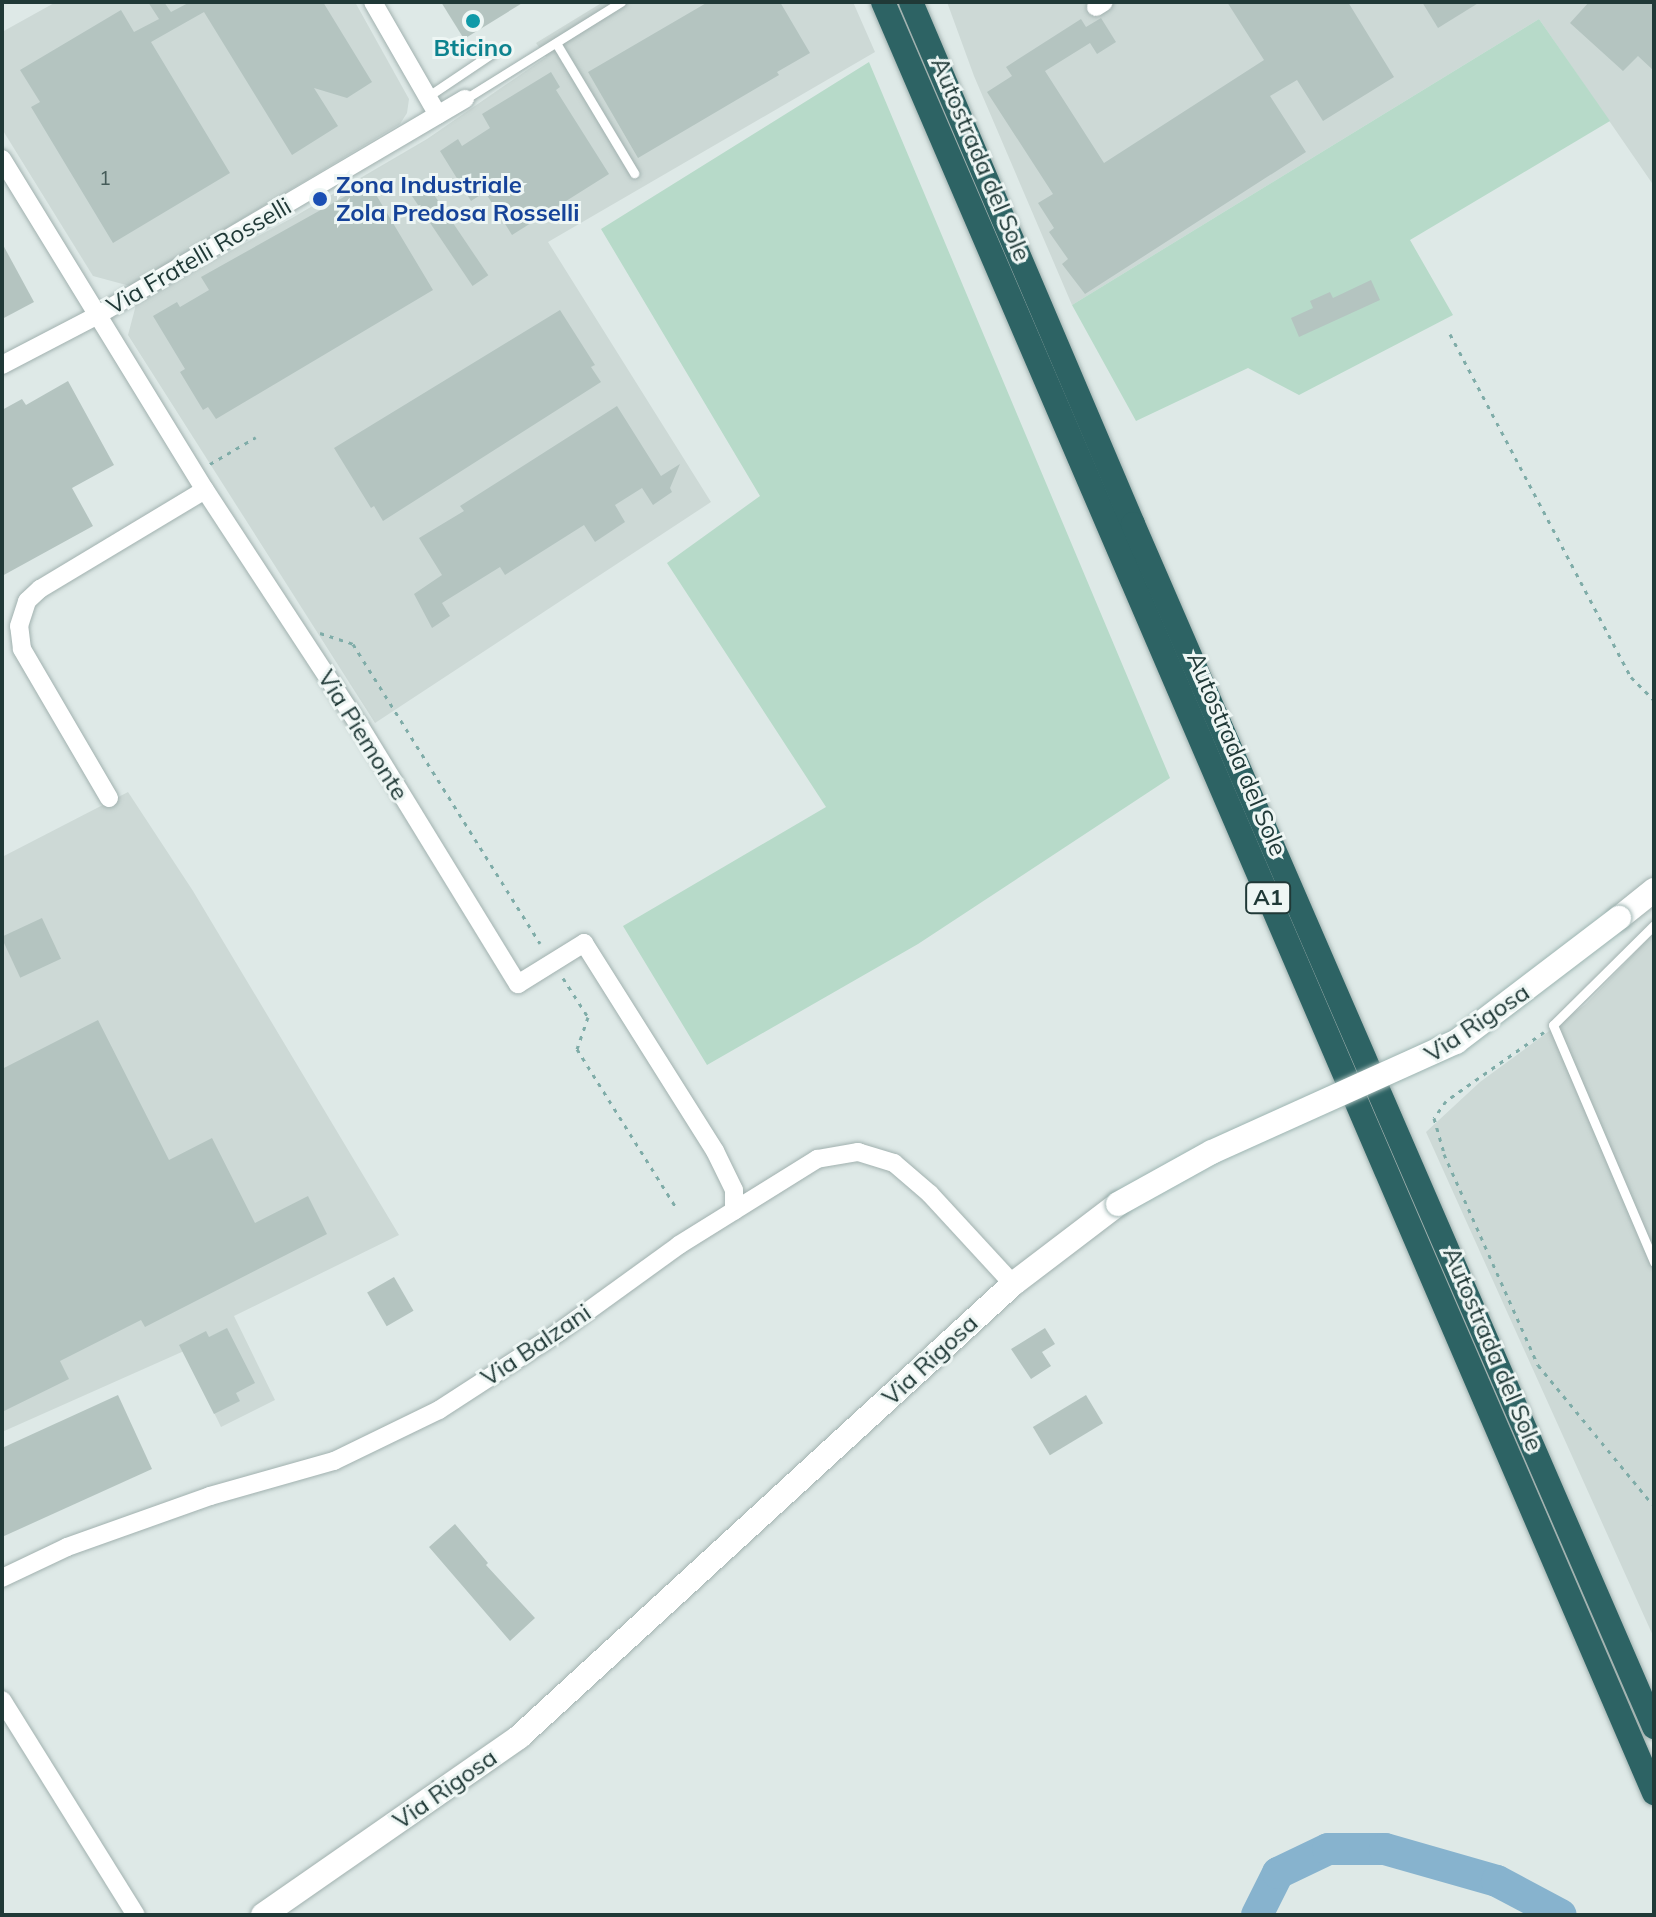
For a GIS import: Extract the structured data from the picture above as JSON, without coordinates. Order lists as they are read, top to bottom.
{
  "streets": {
    "highway": ["Autostrada del Sole", "A1"],
    "main road": ["Via Rigosa"],
    "street": ["Via Fratelli Rosselli", "Via Piemonte", "Via Balzani"]
  },
  "crossings": [
    ["Via Fratelli Rosselli", "Via Piemonte"],
    ["Via Piemonte", "Via Balzani"],
    ["Via Rigosa", "Via Balzani"]
  ],
  "places": ["Bticino", "Zona Industriale Zola Predosa Rosselli"],
  "house_numbers": ["1"]
}
